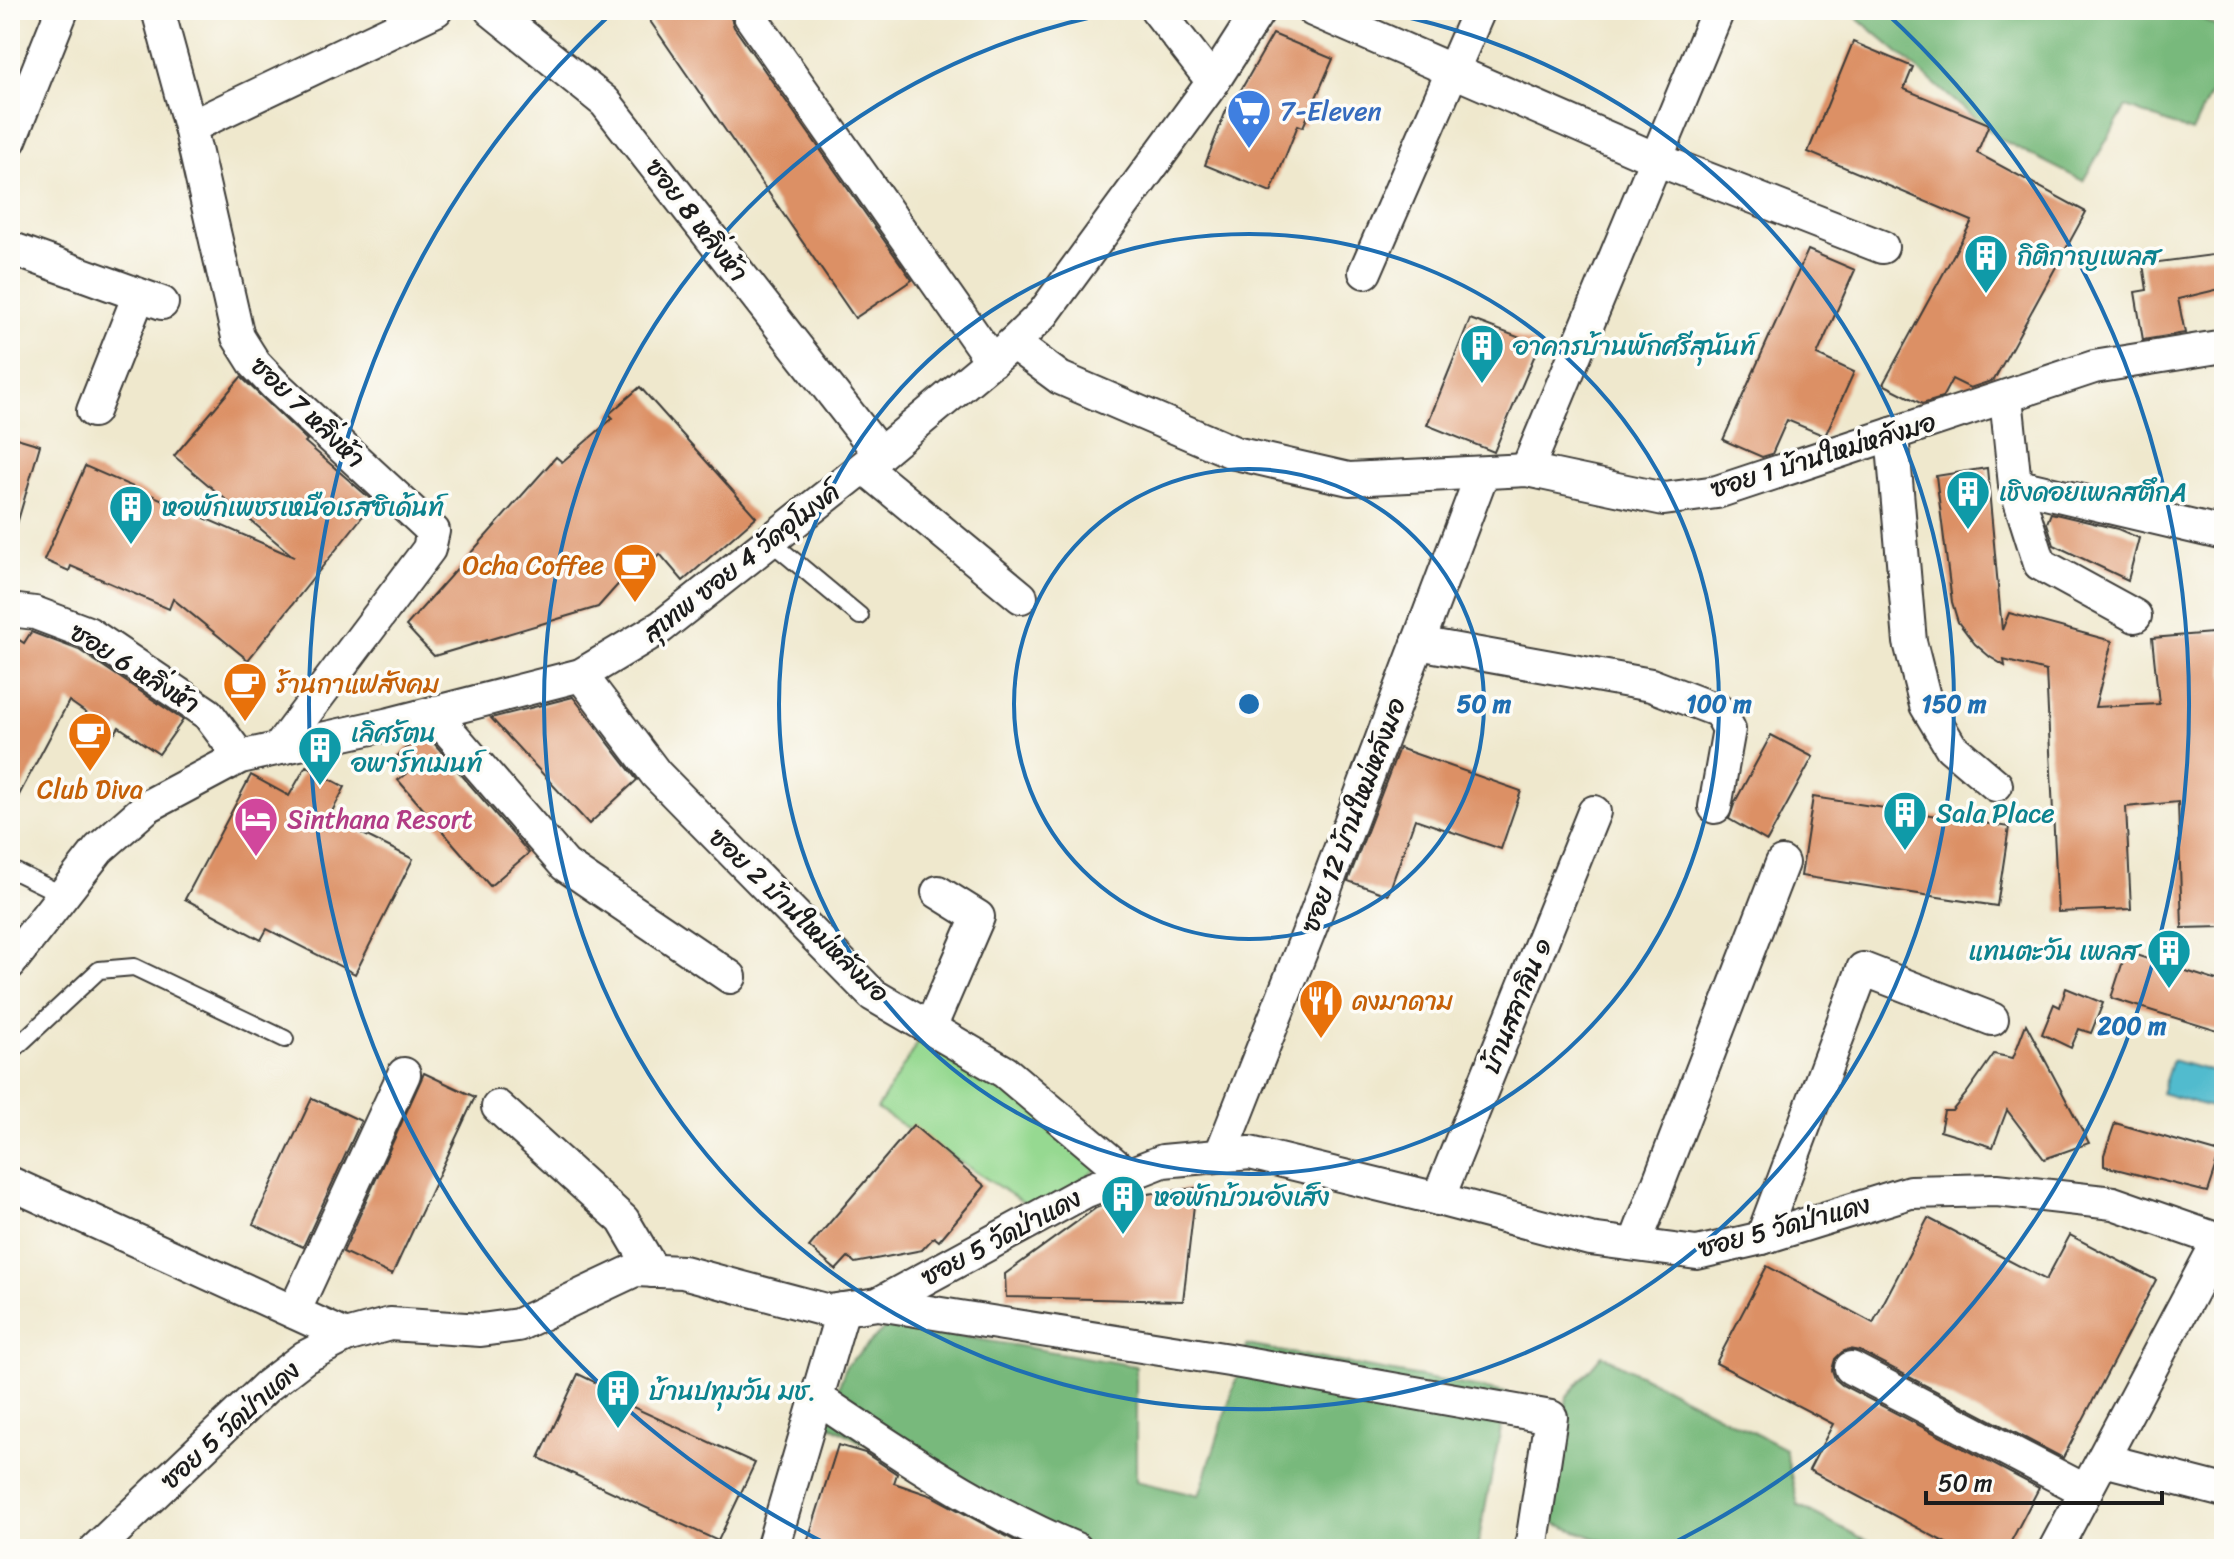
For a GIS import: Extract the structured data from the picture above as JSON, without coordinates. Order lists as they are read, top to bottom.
{
  "streets": {
    "street": [
      "ซอย 8 หลิ่งห้า",
      "ซอย 7 หลิ่งห้า",
      "ซอย 1 บ้านใหม่หลังมอ",
      "สุเทพ ซอย 4 วัดอุโมงค์",
      "ซอย 6 หลิ่งห้า",
      "ซอย 12 บ้านใหม่หลังมอ",
      "ซอย 2 บ้านใหม่หลังมอ",
      "บ้านสลาลิน ๑",
      "ซอย 5 วัดป่าแดง"
    ]
  },
  "crossings": [
    ["ซอย 8 หลิ่งห้า", "สุเทพ ซอย 4 วัดอุโมงค์"],
    ["ซอย 7 หลิ่งห้า", "สุเทพ ซอย 4 วัดอุโมงค์"],
    ["ซอย 1 บ้านใหม่หลังมอ", "สุเทพ ซอย 4 วัดอุโมงค์"],
    ["ซอย 1 บ้านใหม่หลังมอ", "ซอย 12 บ้านใหม่หลังมอ"],
    ["สุเทพ ซอย 4 วัดอุโมงค์", "ซอย 6 หลิ่งห้า"],
    ["สุเทพ ซอย 4 วัดอุโมงค์", "ซอย 2 บ้านใหม่หลังมอ"],
    ["ซอย 12 บ้านใหม่หลังมอ", "ซอย 5 วัดป่าแดง"],
    ["ซอย 2 บ้านใหม่หลังมอ", "ซอย 5 วัดป่าแดง"],
    ["บ้านสลาลิน ๑", "ซอย 5 วัดป่าแดง"]
  ],
  "places": {
    "supermarket": ["7-Eleven"],
    "building": [
      "กิติกาญเพลส",
      "อาคารบ้านพักศรีสุนันท์",
      "เชิงดอยเพลสตึกA",
      "หอพักเพชรเหนือเรสซิเด้นท์",
      "เลิศรัตน อพาร์ทเมนท์",
      "Sala Place",
      "แทนตะวัน เพลส",
      "หอพักบ้วนอังเส็ง",
      "บ้านปทุมวัน มช."
    ],
    "cafe": ["Ocha Coffee", "ร้านกาแฟสังคม", "Club Diva"],
    "hotel": ["Sinthana Resort"],
    "restaurant": ["ดงมาดาม"]
  },
  "scale_bar": "50 m",
  "rings": [
    "50 m",
    "100 m",
    "150 m",
    "200 m"
  ]
}
